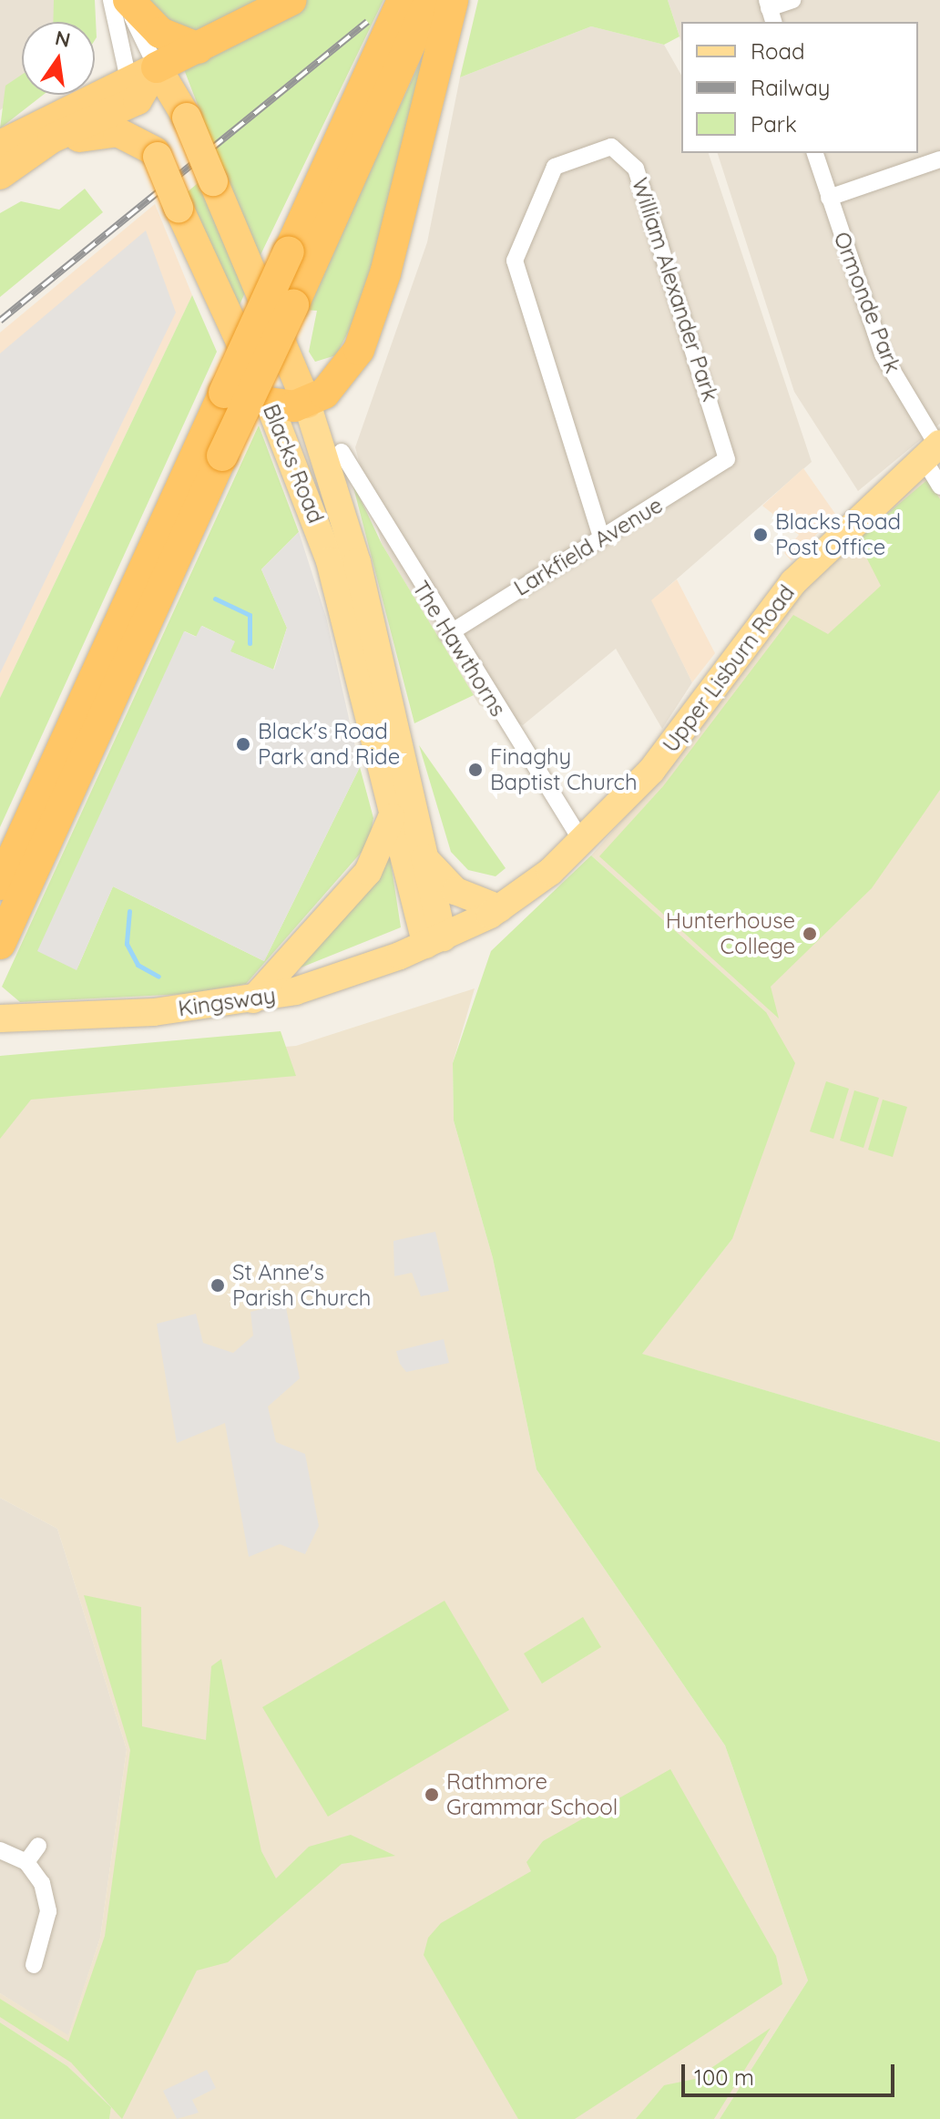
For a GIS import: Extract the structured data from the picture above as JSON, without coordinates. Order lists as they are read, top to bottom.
{
  "streets": {
    "highway": ["Blacks Road"],
    "main road": ["Upper Lisburn Road", "Kingsway"],
    "street": [
      "William Alexander Park",
      "Ormonde Park",
      "Larkfield Avenue",
      "The Hawthorns"
    ]
  },
  "crossings": [
    ["William Alexander Park", "Larkfield Avenue"],
    ["Ormonde Park", "Upper Lisburn Road"],
    ["Blacks Road", "Upper Lisburn Road"],
    ["Blacks Road", "Kingsway"],
    ["Larkfield Avenue", "The Hawthorns"],
    ["The Hawthorns", "Upper Lisburn Road"],
    ["Upper Lisburn Road", "Kingsway"]
  ],
  "places": [
    "Blacks Road Post Office",
    "Black's Road Park and Ride",
    "Finaghy Baptist Church",
    "Hunterhouse College",
    "St Anne's Parish Church",
    "Rathmore Grammar School"
  ],
  "legend": ["Road", "Railway", "Park"],
  "scale_bar": "100 m",
  "north": "top"
}
